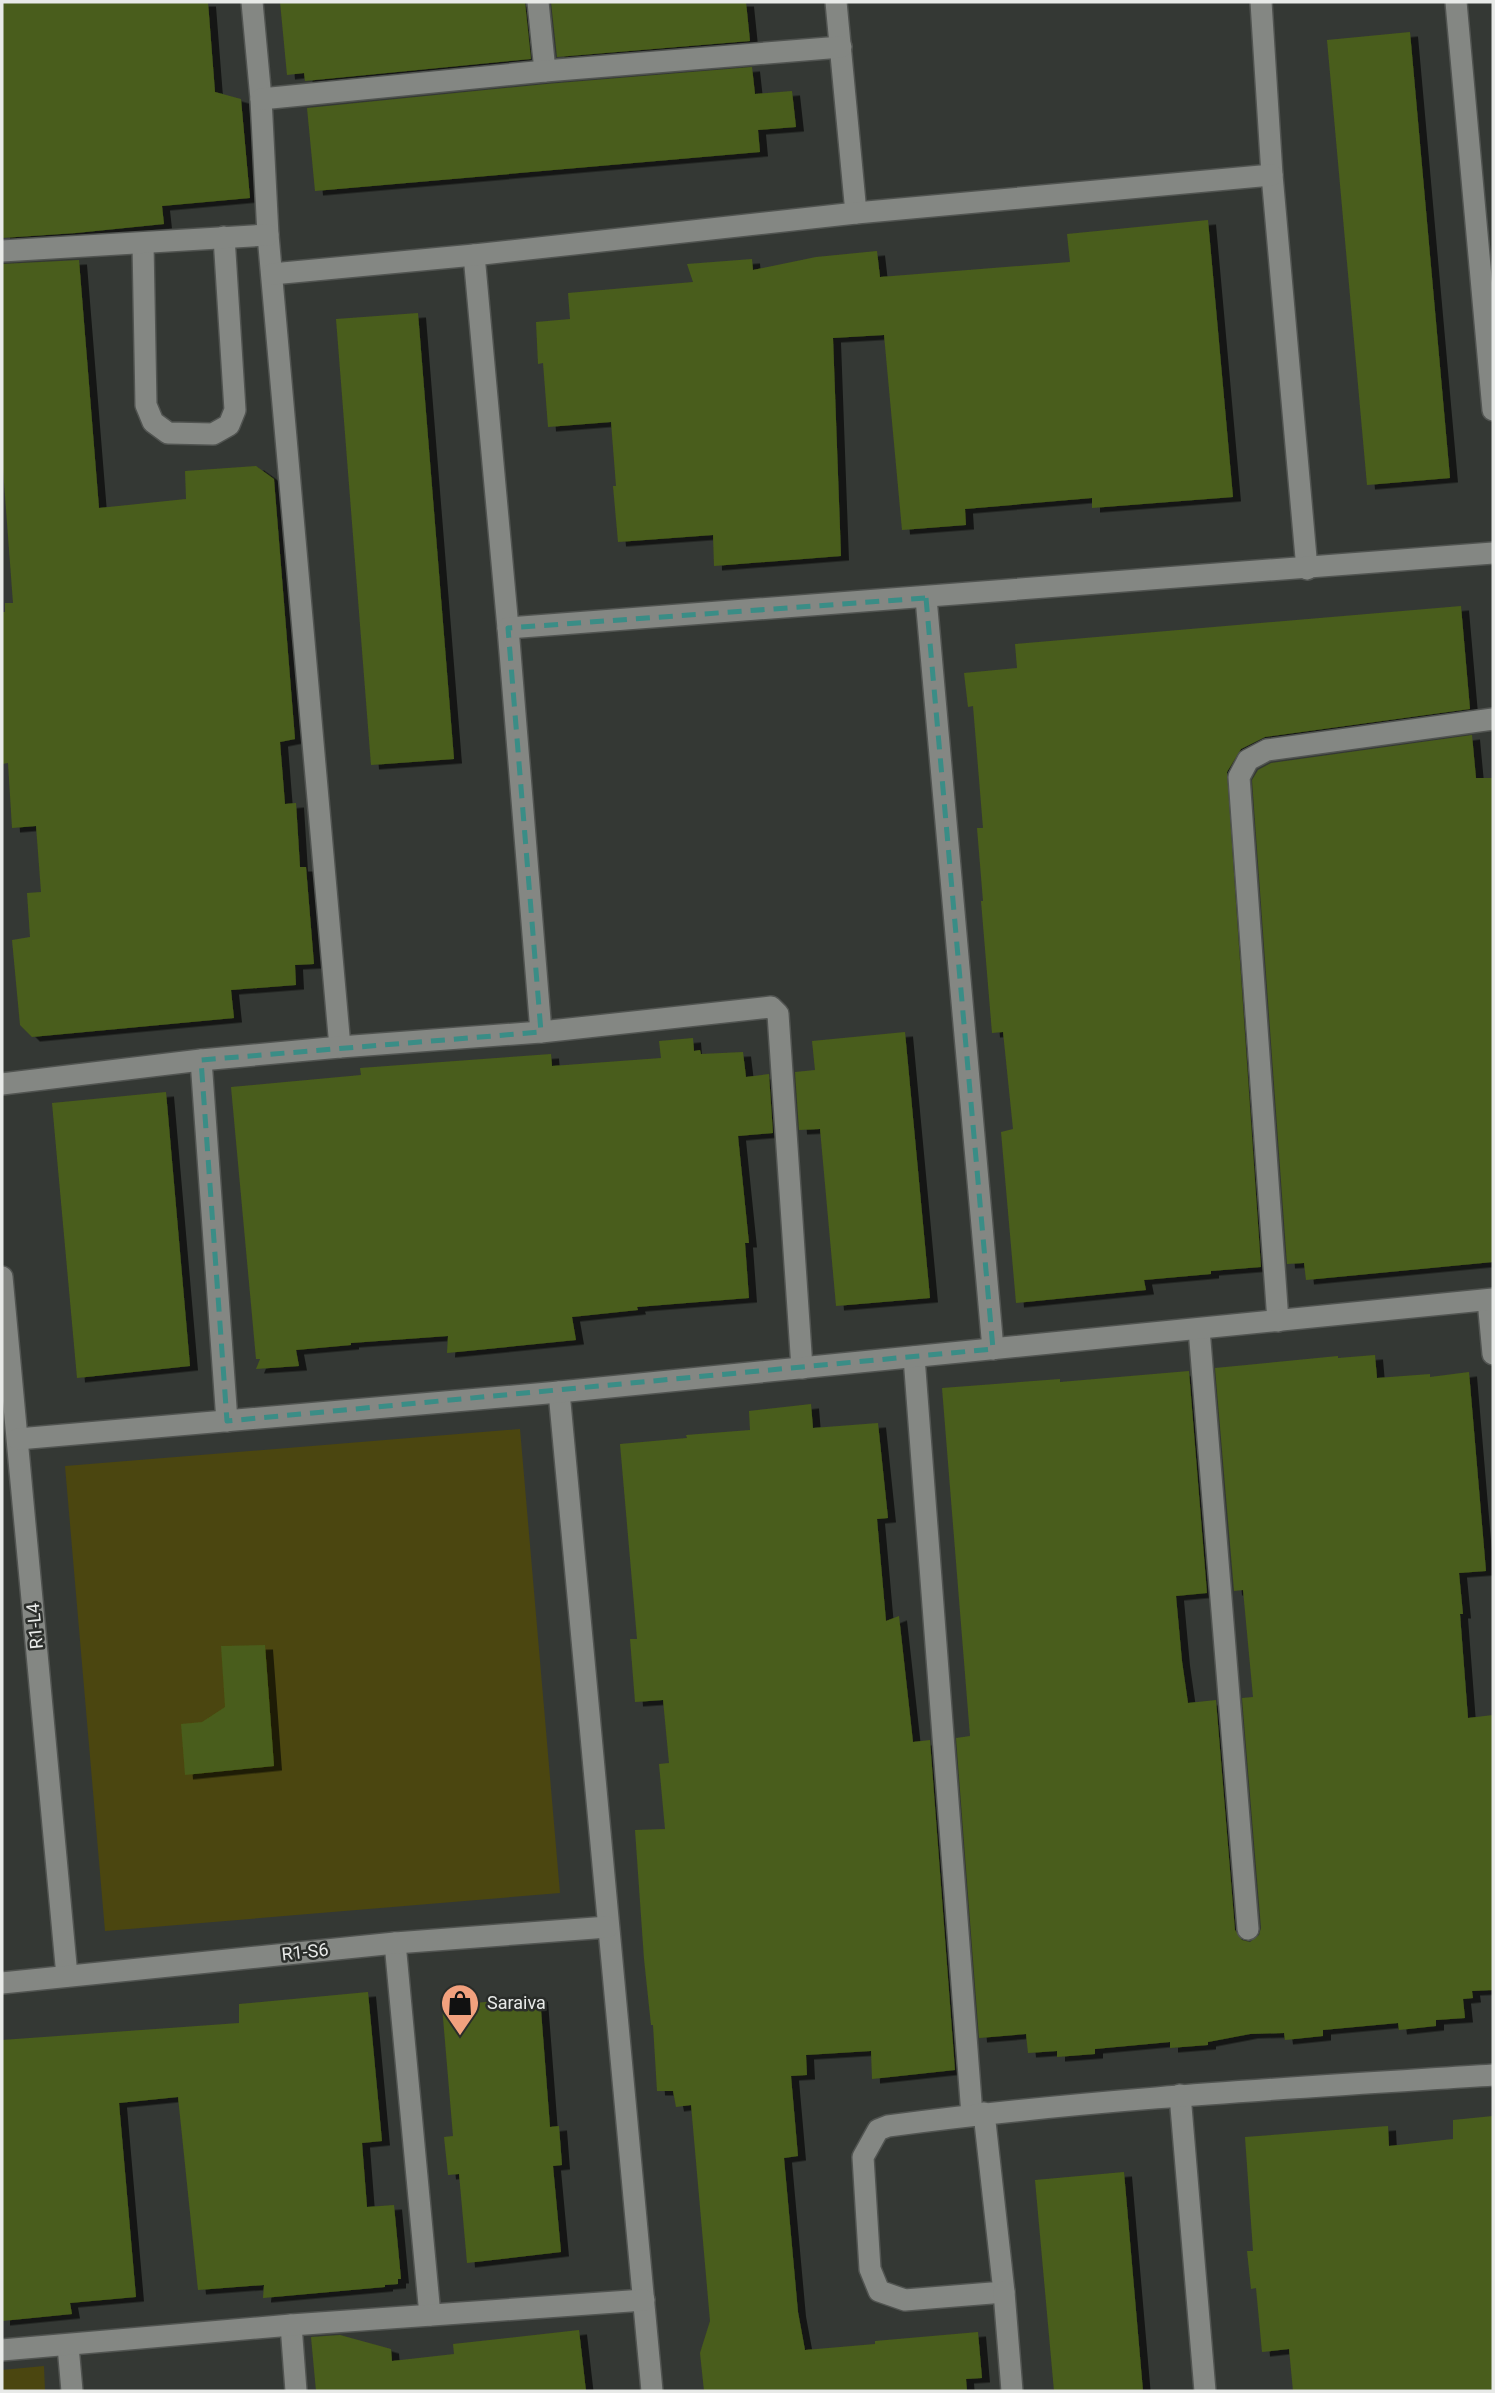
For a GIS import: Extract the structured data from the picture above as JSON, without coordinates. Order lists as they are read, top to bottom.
{
  "streets": {
    "street": ["R1-L4", "R1-S6"]
  },
  "crossings": [
    ["R1-L4", "R1-S6"]
  ],
  "places": {
    "shop": ["Saraiva"]
  }
}
